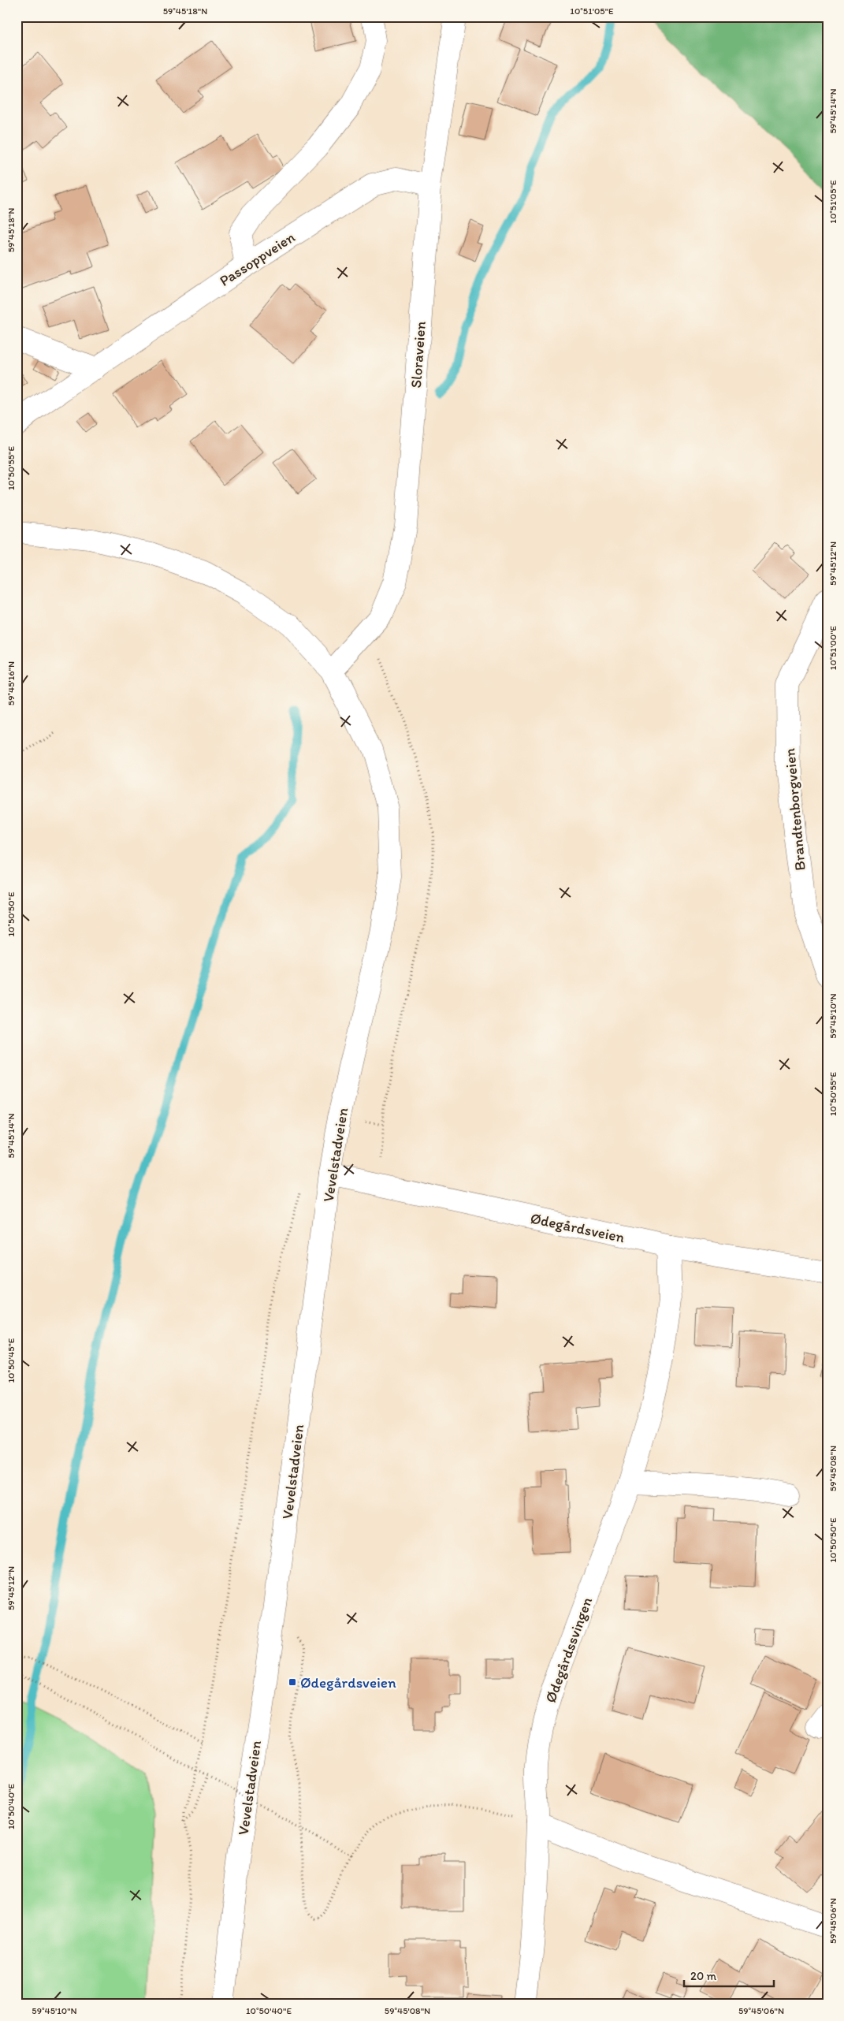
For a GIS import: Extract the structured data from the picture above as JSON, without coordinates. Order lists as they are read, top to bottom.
{
  "streets": {
    "street": [
      "Passoppveien",
      "Sloraveien",
      "Brandtenborgveien",
      "Vevelstadveien",
      "Ødegårdsveien",
      "Ødegårdssvingen"
    ]
  },
  "crossings": [
    ["Passoppveien", "Sloraveien"],
    ["Sloraveien", "Vevelstadveien"],
    ["Vevelstadveien", "Ødegårdsveien"],
    ["Ødegårdsveien", "Ødegårdssvingen"]
  ],
  "places": {
    "transit": ["Ødegårdsveien"]
  },
  "scale_bar": "20 m",
  "coordinates": [
    "59°45'18\"N",
    "10°51'05\"E",
    "59°45'14\"N",
    "10°50'55\"E",
    "59°45'12\"N",
    "10°51'00\"E",
    "59°45'16\"N",
    "10°50'50\"E",
    "59°45'10\"N",
    "10°50'45\"E",
    "59°45'08\"N",
    "10°50'40\"E",
    "59°45'06\"N"
  ]
}
